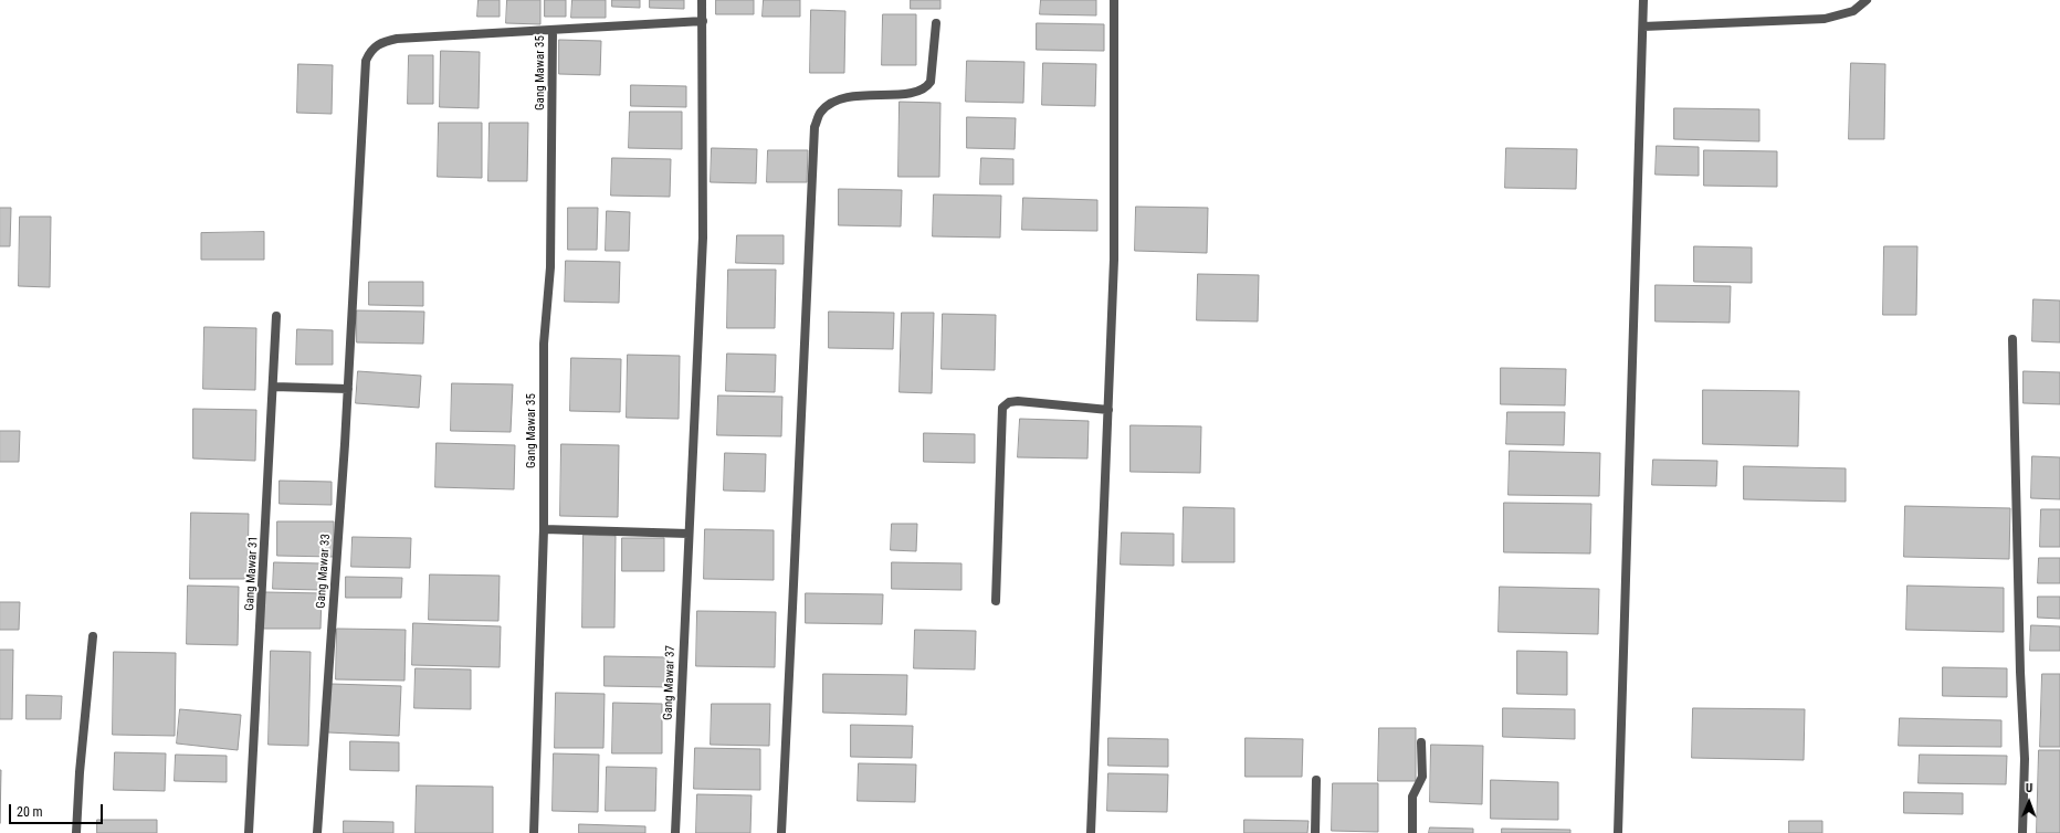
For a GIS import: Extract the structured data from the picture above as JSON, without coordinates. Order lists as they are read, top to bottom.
{
  "streets": {
    "street": [
      "Gang Mawar 35",
      "Gang Mawar 33",
      "Gang Mawar 31",
      "Gang Mawar 37"
    ]
  },
  "crossings": [
    ["Gang Mawar 35", "Gang Mawar 33"],
    ["Gang Mawar 33", "Gang Mawar 37"]
  ],
  "scale_bar": "20 m",
  "north": "top"
}
